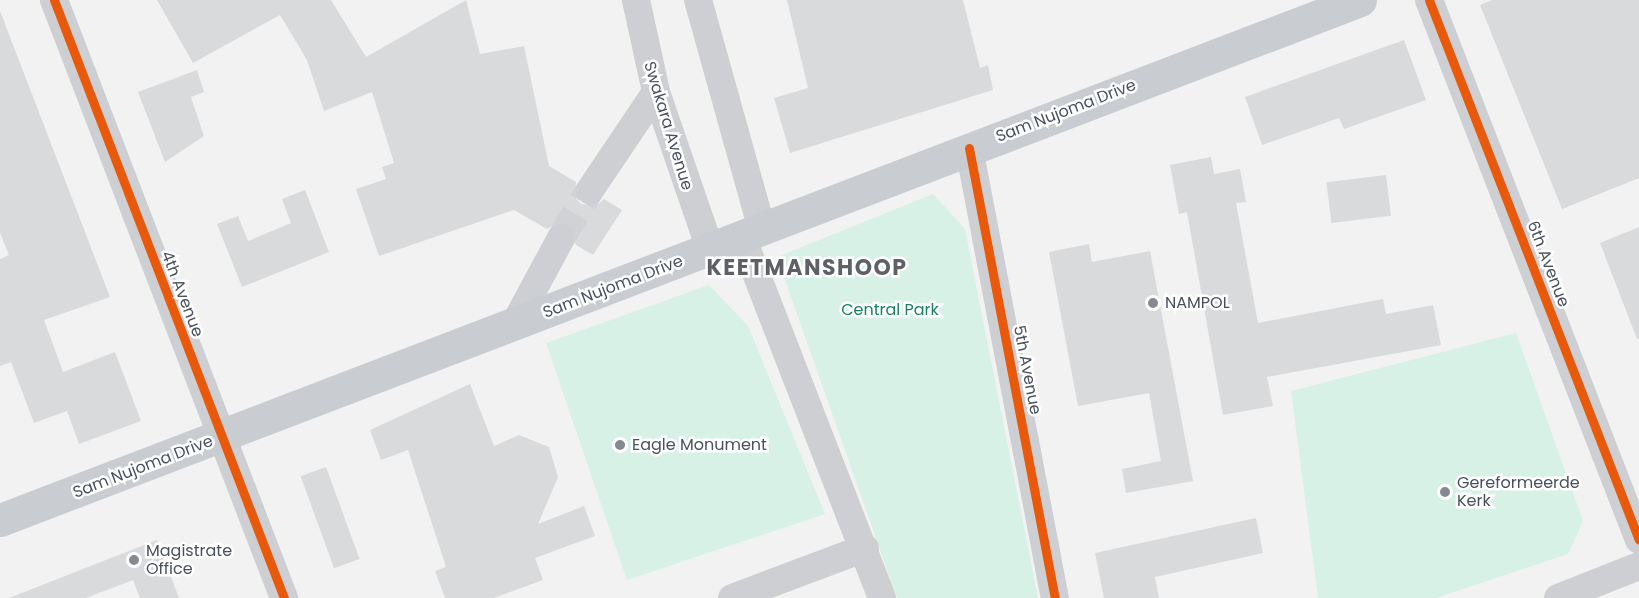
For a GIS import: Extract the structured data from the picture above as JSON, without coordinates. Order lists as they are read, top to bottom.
{
  "streets": {
    "main road": ["Sam Nujoma Drive"],
    "street": [
      "Swakara Avenue",
      "6th Avenue",
      "4th Avenue",
      "5th Avenue"
    ]
  },
  "crossings": [
    ["Sam Nujoma Drive", "Swakara Avenue"],
    ["Sam Nujoma Drive", "4th Avenue"],
    ["Sam Nujoma Drive", "5th Avenue"]
  ],
  "districts": ["KEETMANSHOOP"],
  "parks": ["Central Park"],
  "places": [
    "NAMPOL",
    "Eagle Monument",
    "Gereformeerde Kerk",
    "Magistrate Office"
  ]
}
